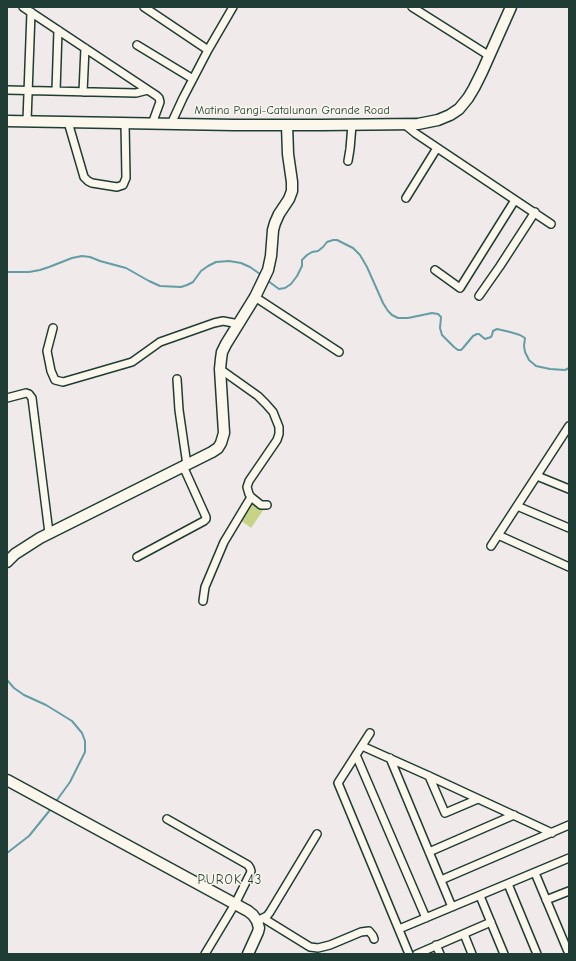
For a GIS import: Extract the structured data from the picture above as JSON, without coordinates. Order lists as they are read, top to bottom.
{
  "streets": {
    "street": ["Matina Pangi-Catalunan Grande Road"]
  },
  "districts": ["PUROK 43"]
}
